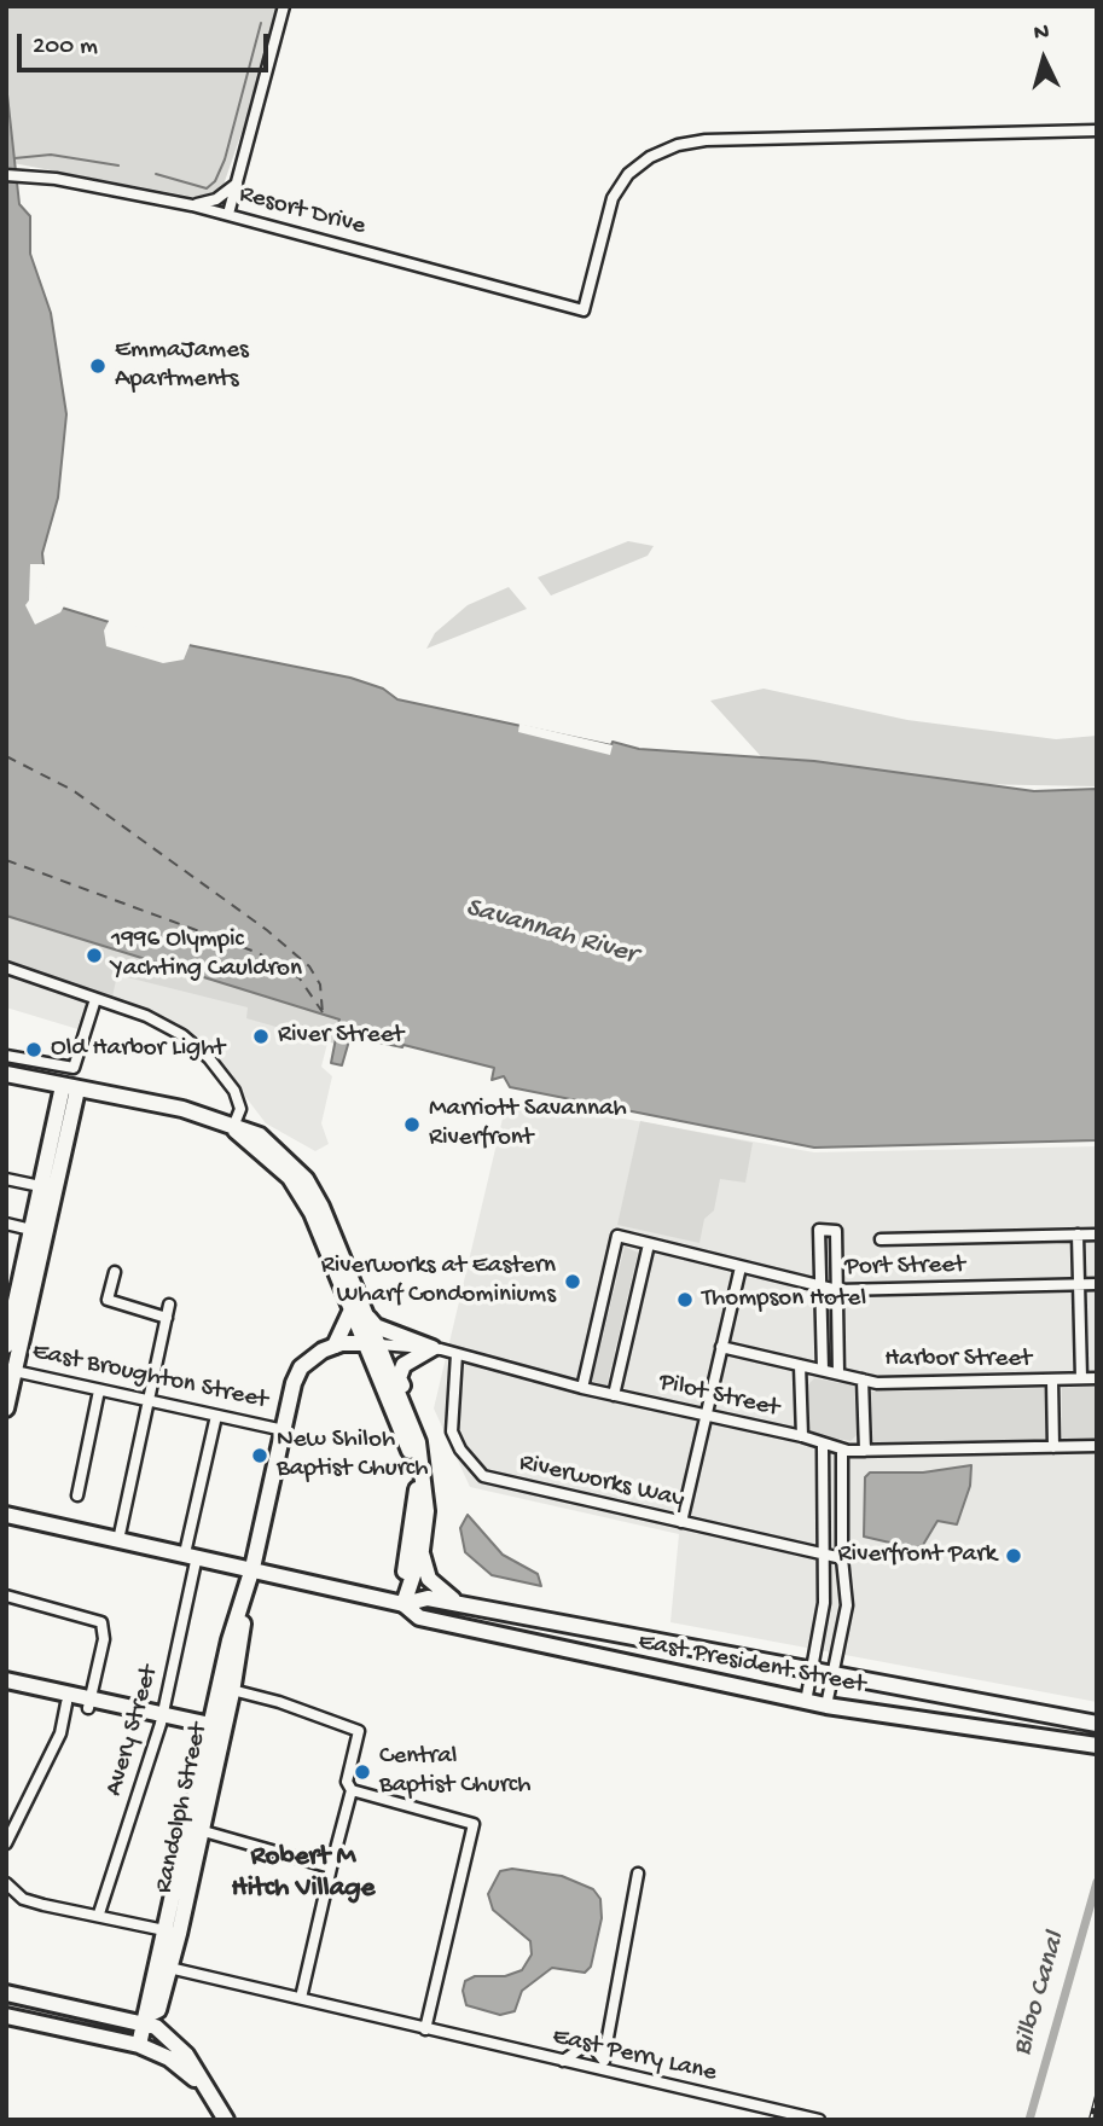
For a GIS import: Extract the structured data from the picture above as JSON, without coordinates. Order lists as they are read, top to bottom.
{
  "streets": {
    "main road": ["East President Street", "Randolph Street"],
    "street": [
      "Resort Drive",
      "Port Street",
      "Harbor Street",
      "East Broughton Street",
      "Pilot Street",
      "Riverworks Way",
      "Avery Street",
      "East Perry Lane"
    ]
  },
  "crossings": [
    ["Port Street", "Pilot Street"],
    ["East Broughton Street", "Avery Street"],
    ["East Broughton Street", "Randolph Street"],
    ["Pilot Street", "Riverworks Way"],
    ["Pilot Street", "Randolph Street"],
    ["East President Street", "Avery Street"],
    ["East President Street", "Randolph Street"]
  ],
  "districts": ["Robert M Hitch Village"],
  "water": ["Savannah River", "Bilbo Canal"],
  "places": [
    "EmmaJames Apartments",
    "1996 Olympic Yachting Cauldron",
    "River Street",
    "Old Harbor Light",
    "Marriott Savannah Riverfront",
    "Riverworks at Eastern Wharf Condominiums",
    "Thompson Hotel",
    "New Shiloh Baptist Church",
    "Riverfront Park",
    "Central Baptist Church"
  ],
  "scale_bar": "200 m",
  "north": "top"
}
